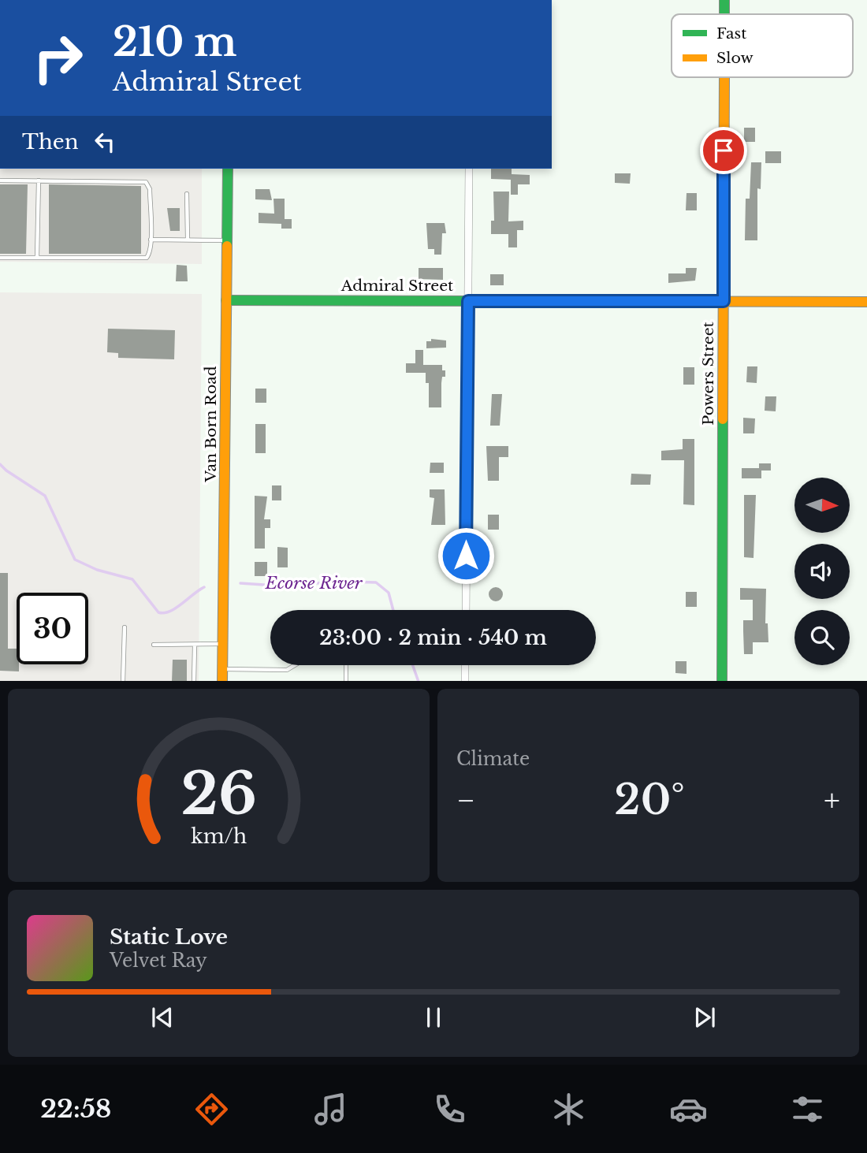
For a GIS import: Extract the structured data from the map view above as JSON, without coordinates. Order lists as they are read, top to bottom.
{
  "streets": {
    "street": ["Admiral Street", "Powers Street", "Van Born Road"]
  },
  "crossings": [
    ["Admiral Street", "Powers Street"],
    ["Admiral Street", "Van Born Road"]
  ],
  "water": ["Ecorse River"],
  "legend": ["Fast", "Slow"],
  "north": "right",
  "page": {
    "turn": ["210 m", "Admiral Street"],
    "then": "Then",
    "limit": "30",
    "trip": "23:00 · 2 min · 540 m",
    "tile": "Climate",
    "heat": ["−", "20°", "+"],
    "song": ["Static Love", "Velvet Ray"],
    "tabs": "22:58",
    "gauge": ["26", "km/h"]
  }
}
